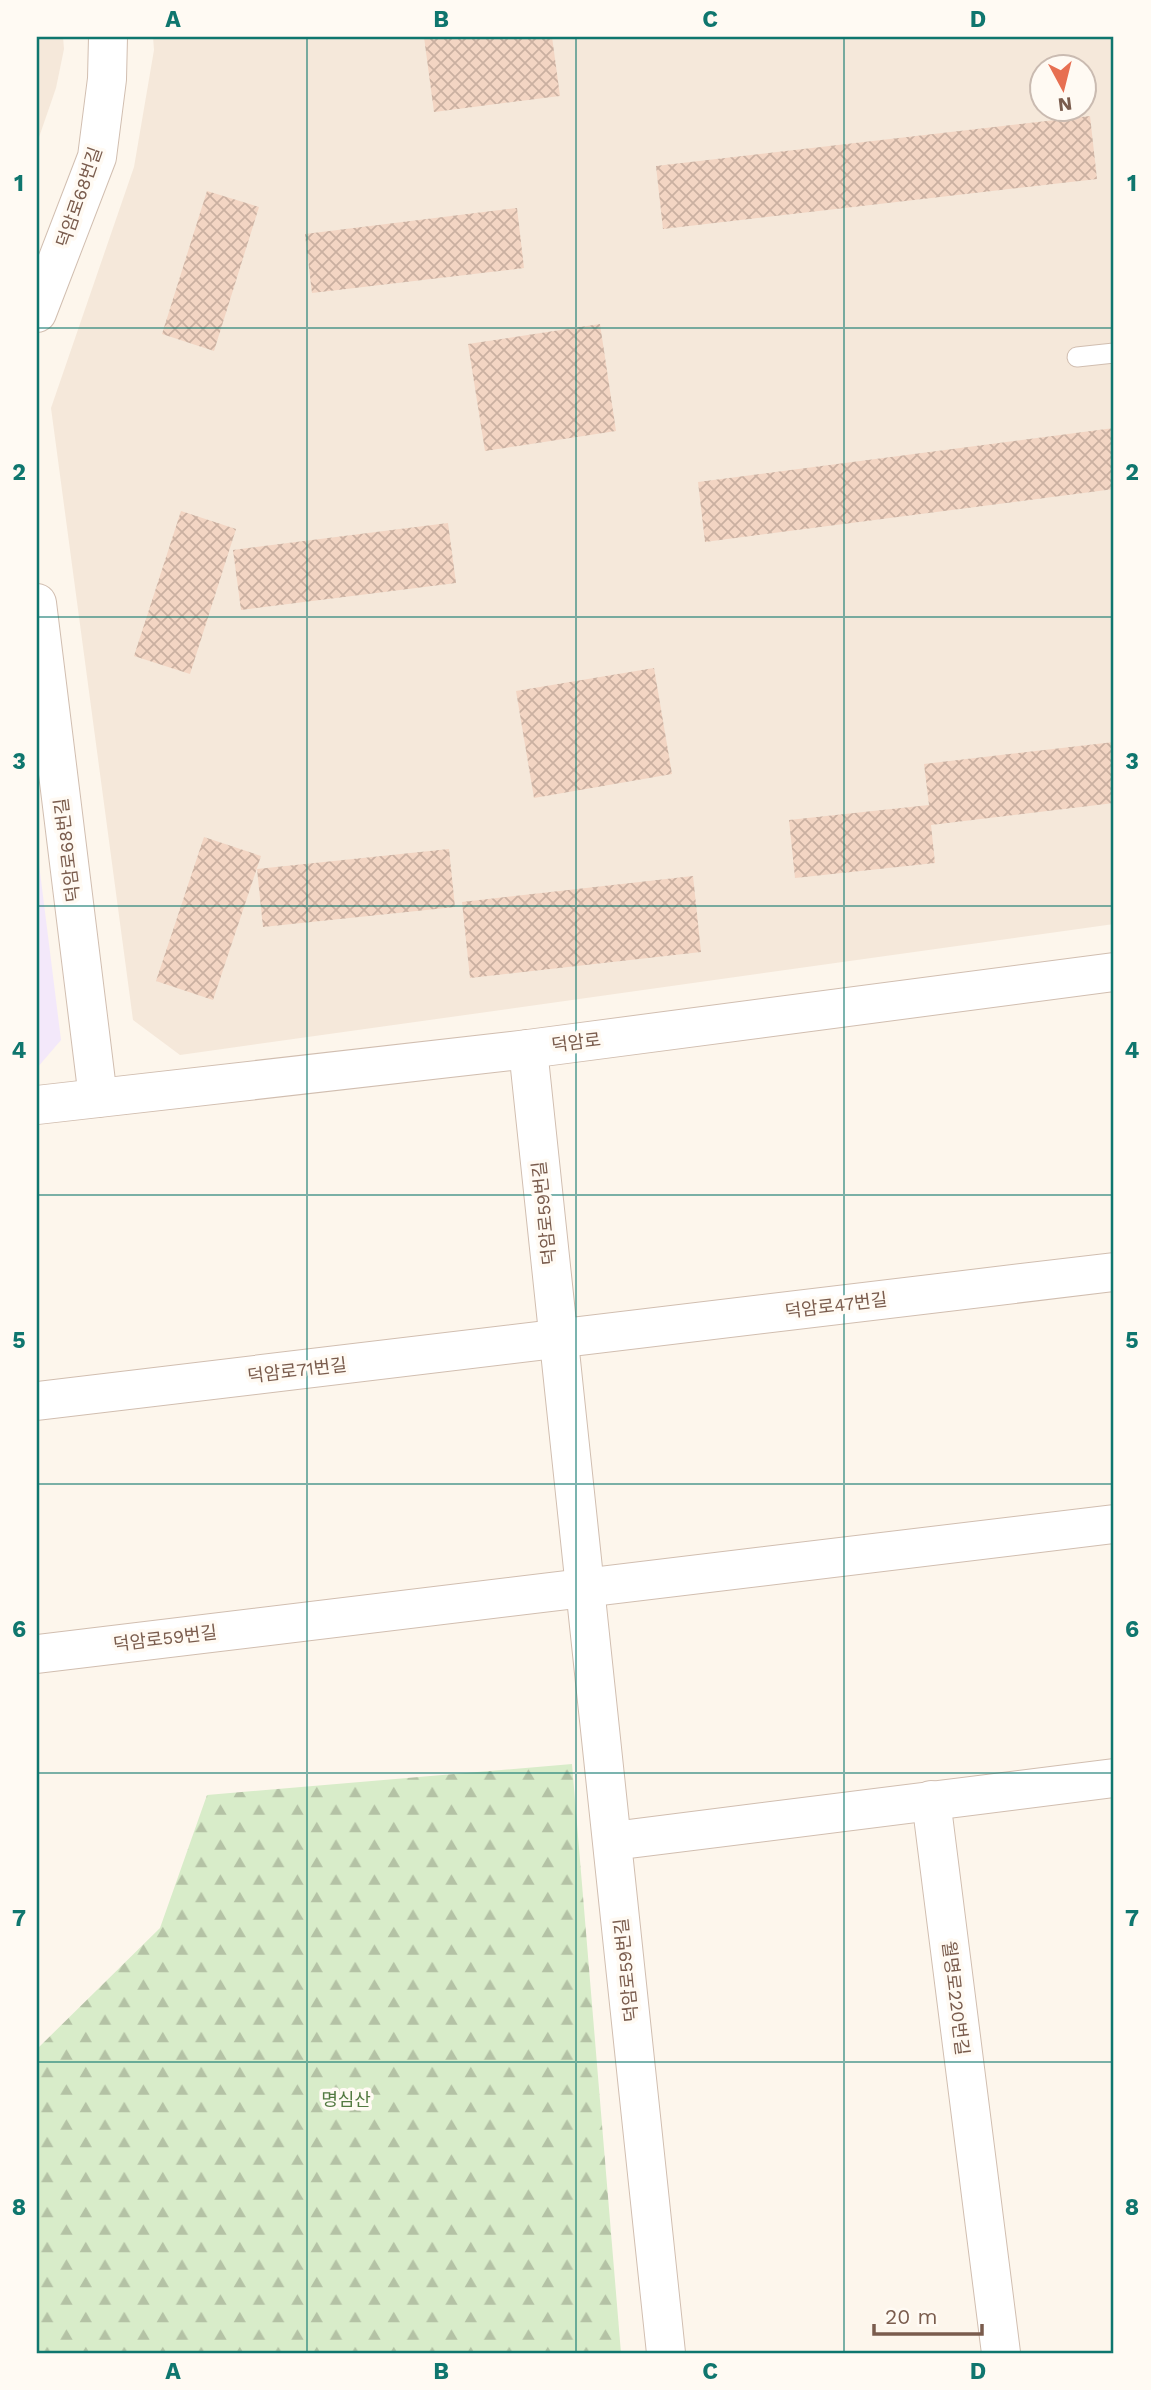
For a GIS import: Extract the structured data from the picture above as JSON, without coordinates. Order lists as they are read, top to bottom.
{
  "streets": {
    "street": [
      "덕암로68번길",
      "덕암로",
      "덕암로59번길",
      "덕암로47번길",
      "덕암로71번길",
      "월명로220번길"
    ]
  },
  "crossings": [
    ["덕암로68번길", "덕암로"],
    ["덕암로", "덕암로59번길"],
    ["덕암로59번길", "덕암로47번길"],
    ["덕암로59번길", "덕암로71번길"],
    ["덕암로47번길", "덕암로71번길"]
  ],
  "parks": ["명심산"],
  "scale_bar": "20 m",
  "north": "bottom",
  "grid": {
    "columns": [
      "A",
      "B",
      "C",
      "D"
    ],
    "rows": [
      "1",
      "2",
      "3",
      "4",
      "5",
      "6",
      "7",
      "8"
    ]
  }
}
